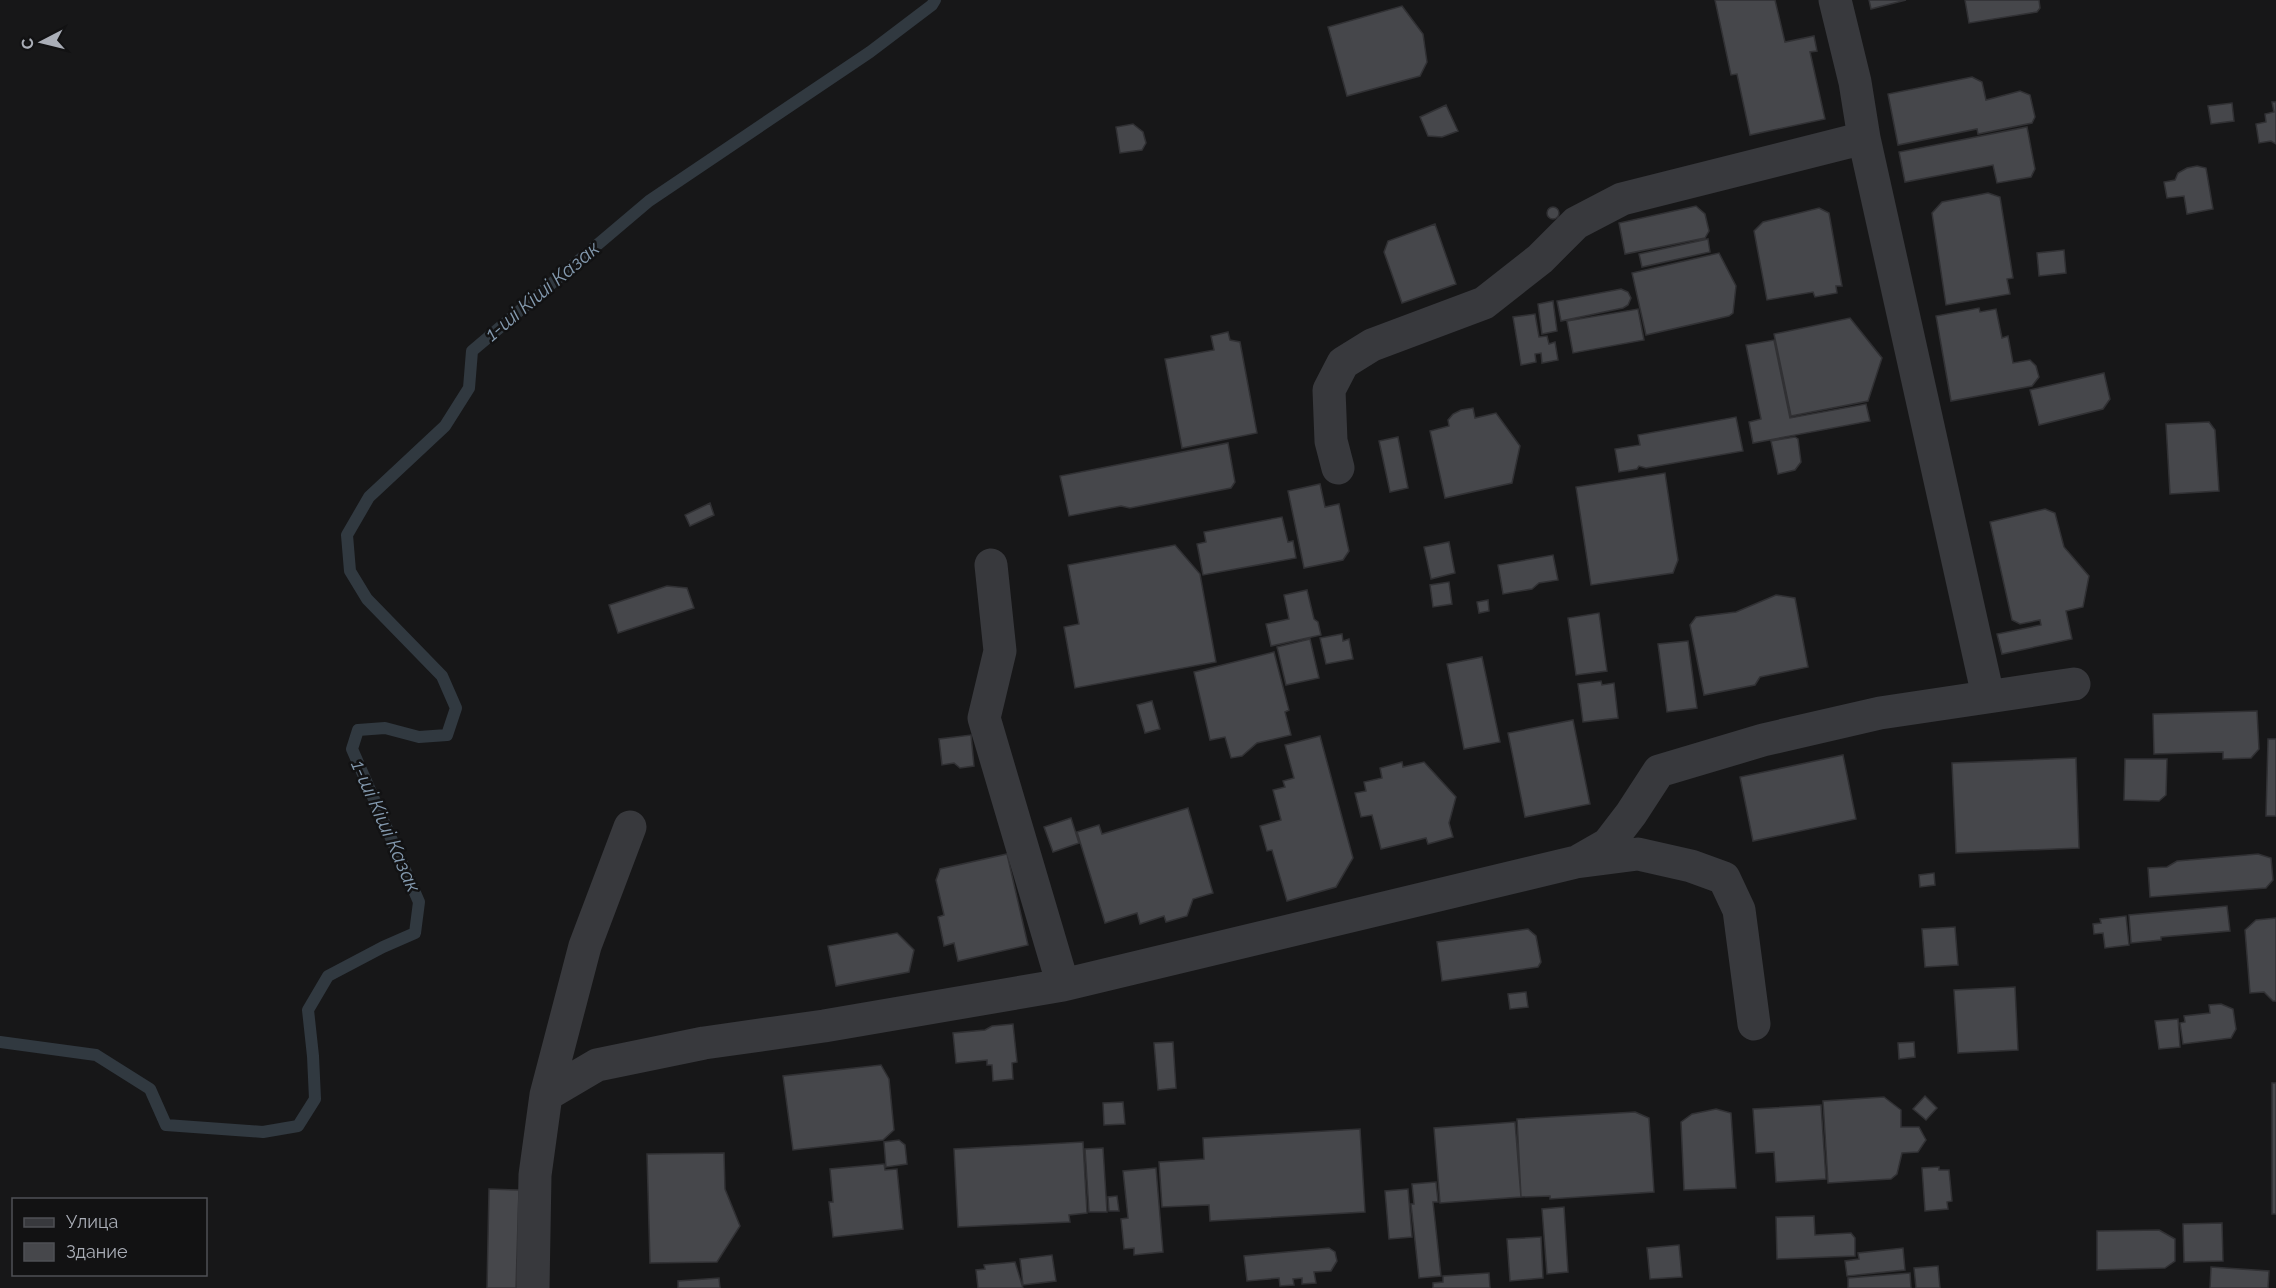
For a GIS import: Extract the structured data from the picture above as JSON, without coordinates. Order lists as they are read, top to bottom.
{
  "water": ["1-ші Кіші Казак"],
  "legend": ["Улица", "Здание"],
  "north": "left"
}
